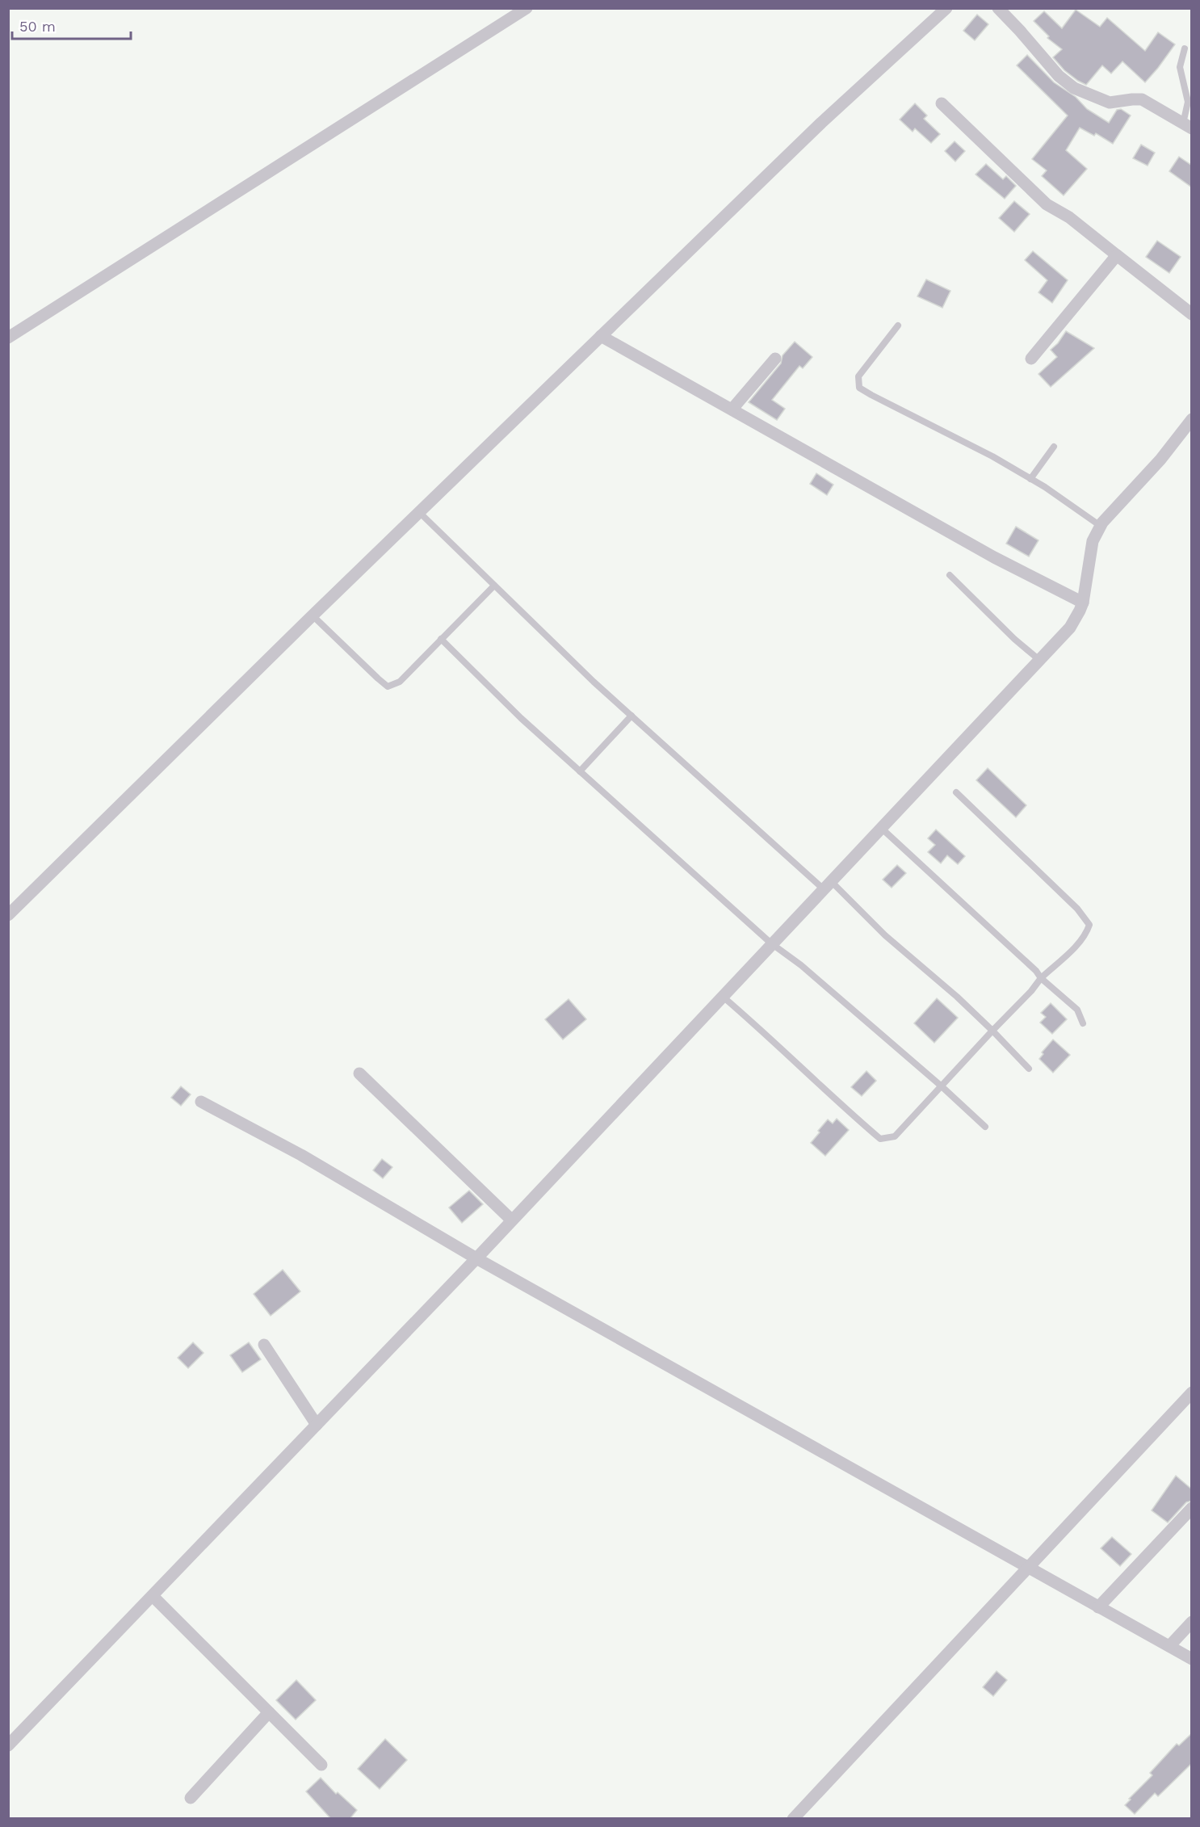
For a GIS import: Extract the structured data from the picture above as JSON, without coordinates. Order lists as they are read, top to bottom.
{
  "scale_bar": "50 m"
}
